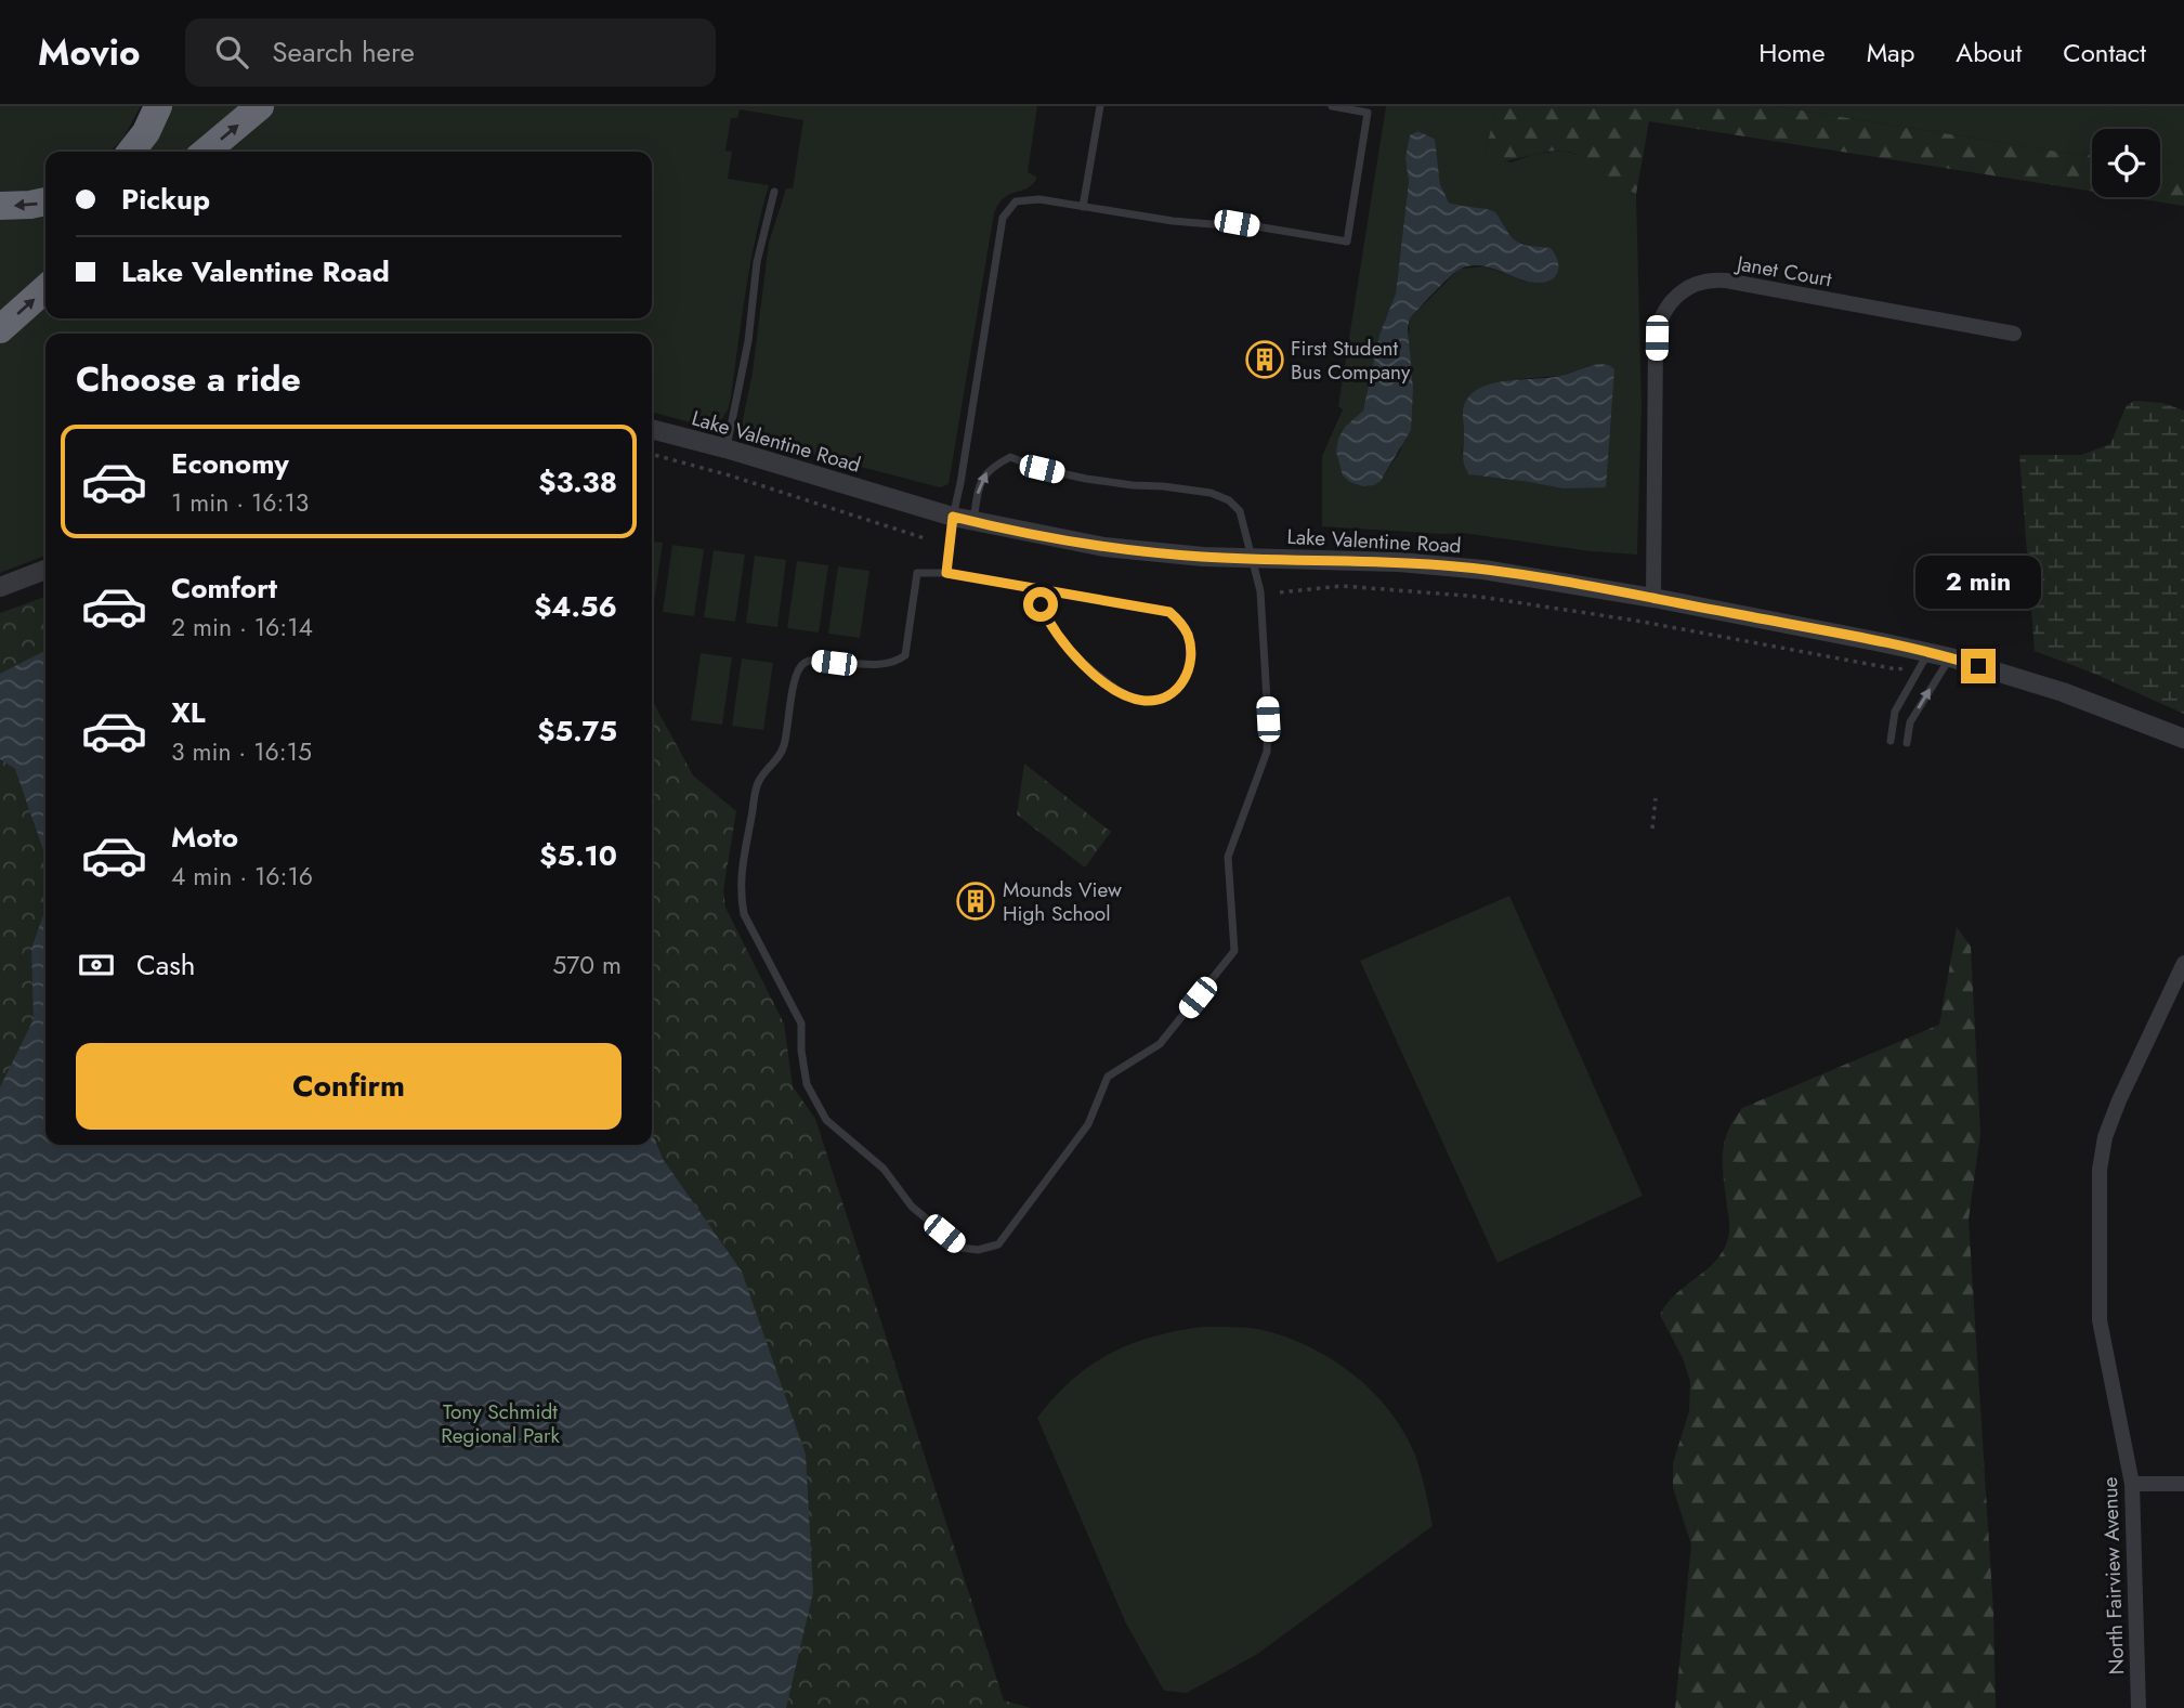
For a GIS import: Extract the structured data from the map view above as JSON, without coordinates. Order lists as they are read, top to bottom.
{
  "streets": {
    "street": ["Janet Court", "Lake Valentine Road", "North Fairview Avenue"]
  },
  "crossings": [
    ["Janet Court", "Lake Valentine Road"]
  ],
  "parks": ["Tony Schmidt Regional Park"],
  "places": {
    "building": ["First Student Bus Company", "Mounds View High School"]
  },
  "page": {
    "header": "Movio",
    "search": "Search here",
    "nav": [
      "Home",
      "Map",
      "About",
      "Contact"
    ],
    "banner": ["Pickup", "Lake Valentine Road"],
    "heading": "Choose a ride",
    "list": [
      {
        "name": "Economy",
        "note": "1 min · 16:13",
        "value": "$3.38"
      },
      {
        "name": "Comfort",
        "note": "2 min · 16:14",
        "value": "$4.56"
      },
      {
        "name": "XL",
        "note": "3 min · 16:15",
        "value": "$5.75"
      },
      {
        "name": "Moto",
        "note": "4 min · 16:16",
        "value": "$5.10"
      }
    ],
    "bubble": "2 min",
    "pay": ["Cash", "570 m"],
    "buttons": "Confirm"
  }
}
